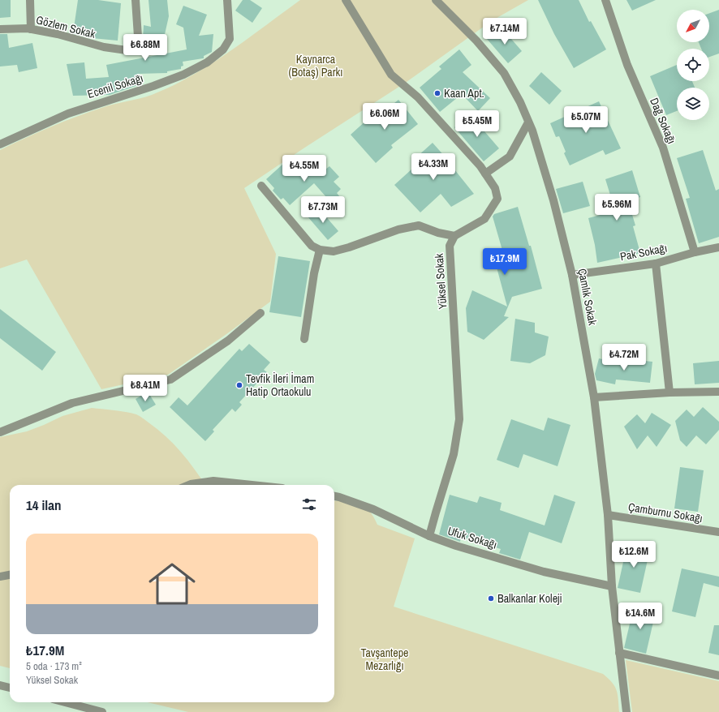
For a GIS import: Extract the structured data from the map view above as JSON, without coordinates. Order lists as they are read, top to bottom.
{
  "streets": {
    "street": [
      "Gözlem Sokak",
      "Ecenil Sokağı",
      "Dağ Sokağı",
      "Pak Sokağı",
      "Yüksel Sokak",
      "Çamlık Sokak",
      "Çamburnu Sokağı",
      "Ufuk Sokağı"
    ]
  },
  "crossings": [
    ["Dağ Sokağı", "Pak Sokağı"],
    ["Pak Sokağı", "Çamlık Sokak"],
    ["Yüksel Sokak", "Ufuk Sokağı"],
    ["Çamlık Sokak", "Çamburnu Sokağı"],
    ["Çamlık Sokak", "Ufuk Sokağı"]
  ],
  "parks": ["Kaynarca (Botaş) Parkı", "Tavşantepe Mezarlığı"],
  "places": ["Kaan Apt.", "Tevfik İleri İmam Hatip Ortaokulu", "Balkanlar Koleji"],
  "north": "bottom left",
  "page": {
    "price": [
      "₺7.14M",
      "₺6.88M",
      "₺6.06M",
      "₺5.07M",
      "₺5.45M",
      "₺4.33M",
      "₺4.55M",
      "₺5.96M",
      "₺7.73M",
      "₺17.9M",
      "₺4.72M",
      "₺8.41M",
      "₺12.6M",
      "₺14.6M"
    ],
    "heading": "14 ilan",
    "list": [
      {
        "name": "₺17.9M",
        "note": "5 oda · 173 m² · Yüksel Sokak"
      }
    ]
  }
}
